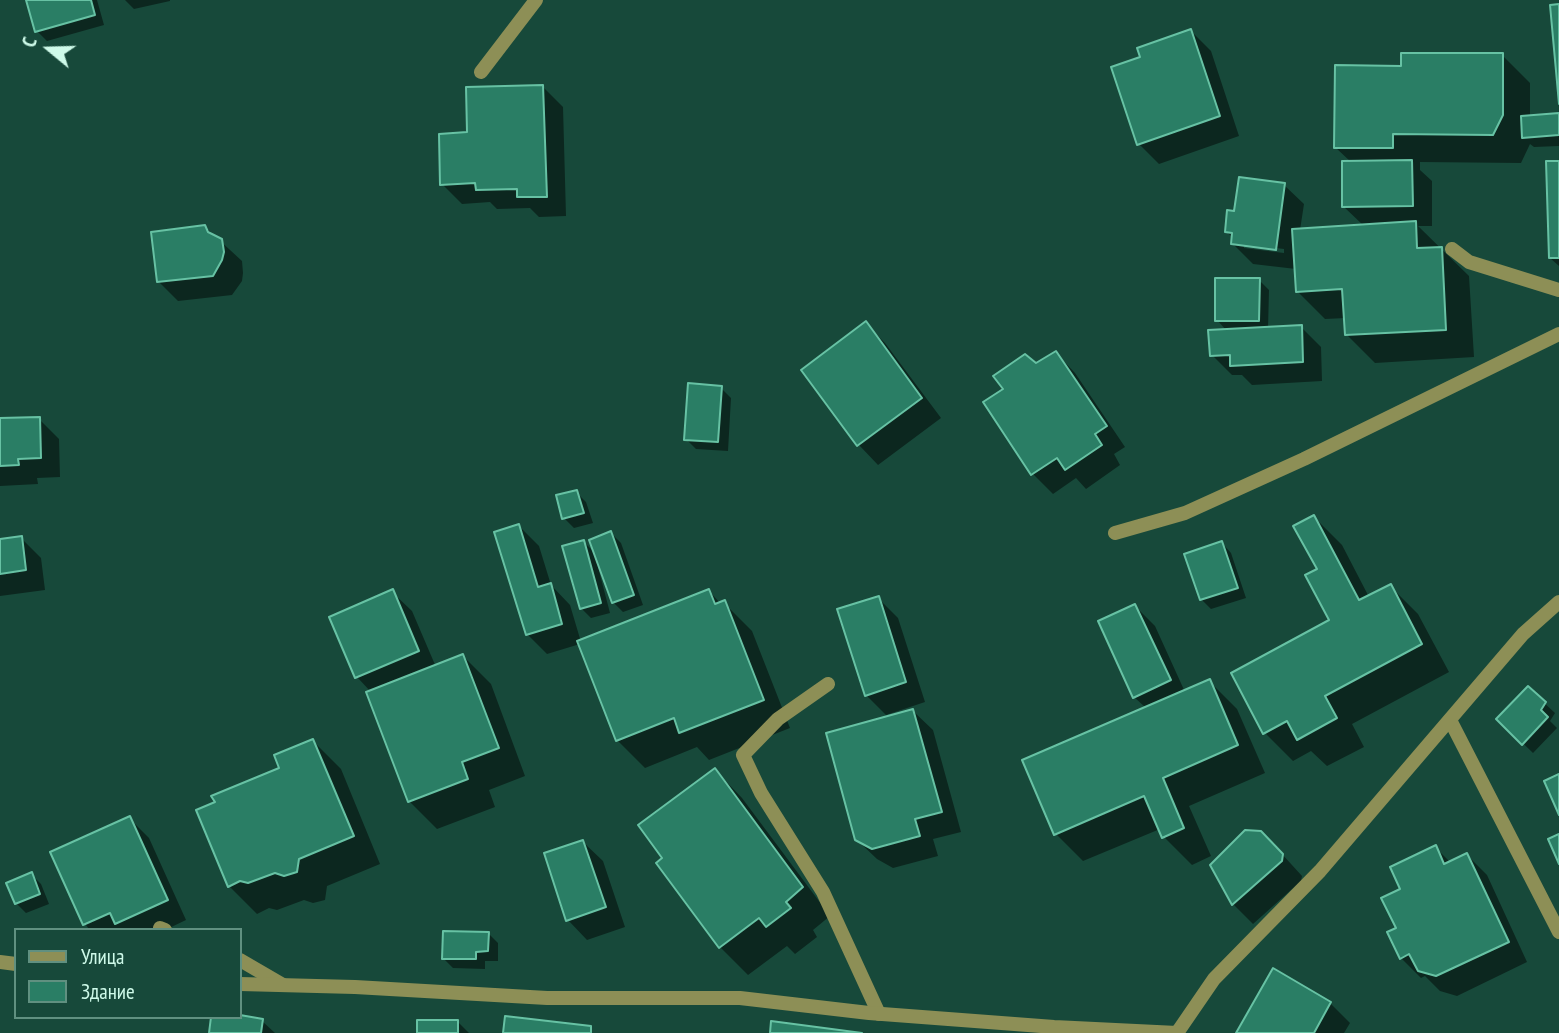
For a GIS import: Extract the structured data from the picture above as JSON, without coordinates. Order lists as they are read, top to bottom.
{
  "legend": ["Улица", "Здание"],
  "north": "left"
}
